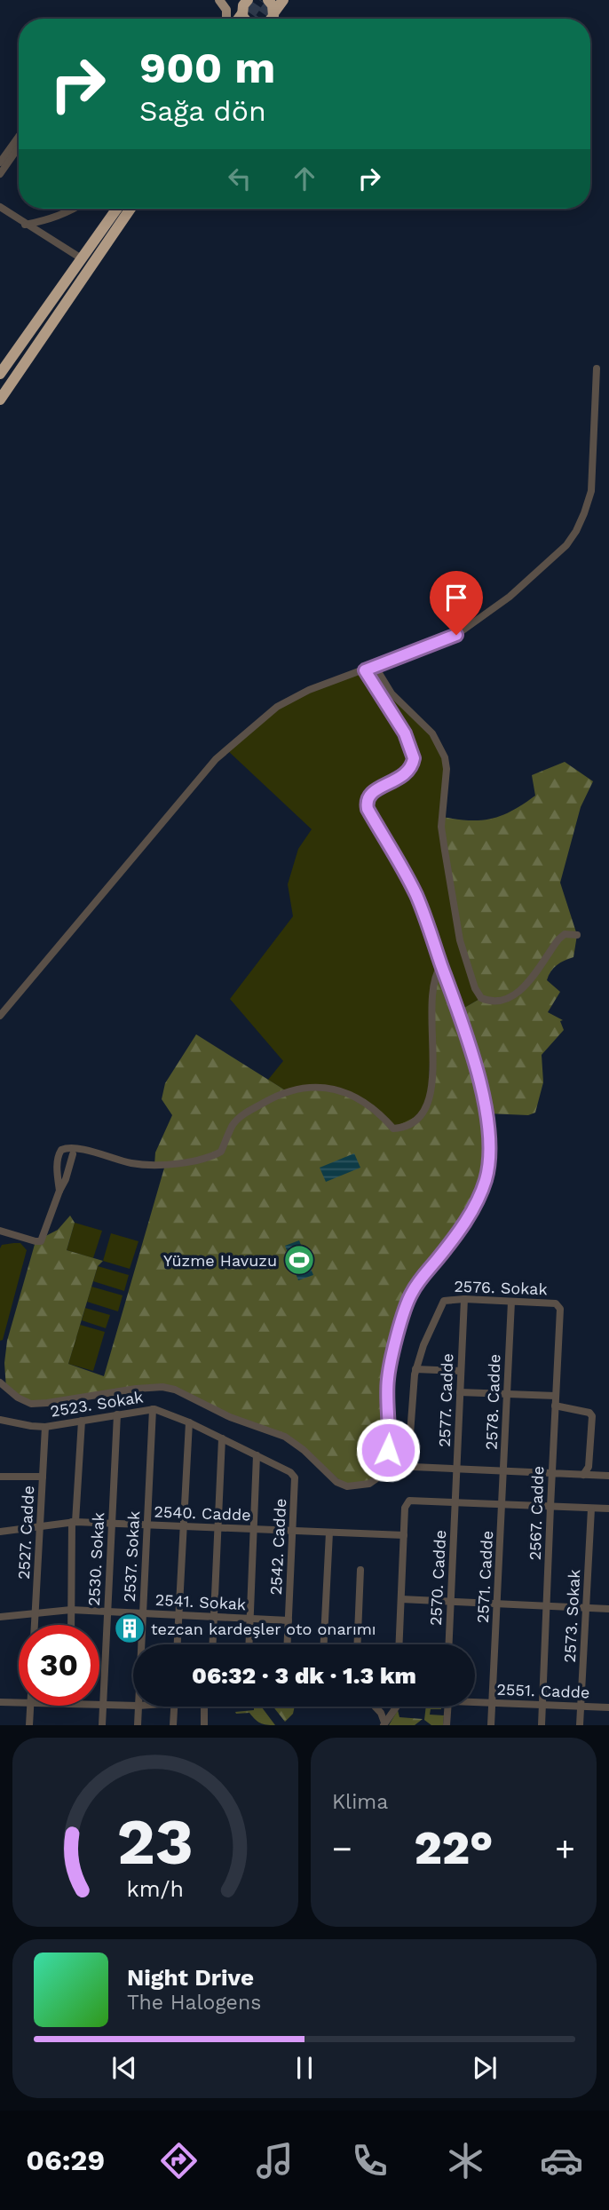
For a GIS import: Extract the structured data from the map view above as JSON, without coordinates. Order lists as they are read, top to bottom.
{
  "streets": {
    "street": [
      "2576. Sokak",
      "2577. Cadde",
      "2578. Cadde",
      "2523. Sokak",
      "2540. Cadde",
      "2567. Cadde",
      "2527. Cadde",
      "2542. Cadde",
      "2537. Sokak",
      "2530. Sokak",
      "2571. Cadde",
      "2570. Cadde",
      "2541. Sokak",
      "2573. Sokak",
      "2551. Cadde"
    ]
  },
  "crossings": [
    ["2576. Sokak", "2577. Cadde"],
    ["2576. Sokak", "2578. Cadde"],
    ["2576. Sokak", "2567. Cadde"],
    ["2577. Cadde", "2570. Cadde"],
    ["2578. Cadde", "2571. Cadde"],
    ["2523. Sokak", "2527. Cadde"],
    ["2523. Sokak", "2542. Cadde"],
    ["2523. Sokak", "2537. Sokak"],
    ["2523. Sokak", "2530. Sokak"],
    ["2540. Cadde", "2527. Cadde"],
    ["2540. Cadde", "2542. Cadde"],
    ["2540. Cadde", "2537. Sokak"],
    ["2540. Cadde", "2530. Sokak"],
    ["2567. Cadde", "2551. Cadde"],
    ["2527. Cadde", "2541. Sokak"],
    ["2542. Cadde", "2541. Sokak"],
    ["2537. Sokak", "2541. Sokak"],
    ["2530. Sokak", "2541. Sokak"],
    ["2571. Cadde", "2551. Cadde"],
    ["2573. Sokak", "2551. Cadde"]
  ],
  "places": {
    "sports": ["Yüzme Havuzu"],
    "building": ["tezcan kardeşler oto onarımı"]
  },
  "page": {
    "turn": ["900 m", "Sağa dön"],
    "limit": "30",
    "trip": "06:32 · 3 dk · 1.3 km",
    "tile": "Klima",
    "heat": ["−", "22°", "+"],
    "song": ["Night Drive", "The Halogens"],
    "tabs": "06:29",
    "gauge": ["23", "km/h"]
  }
}
